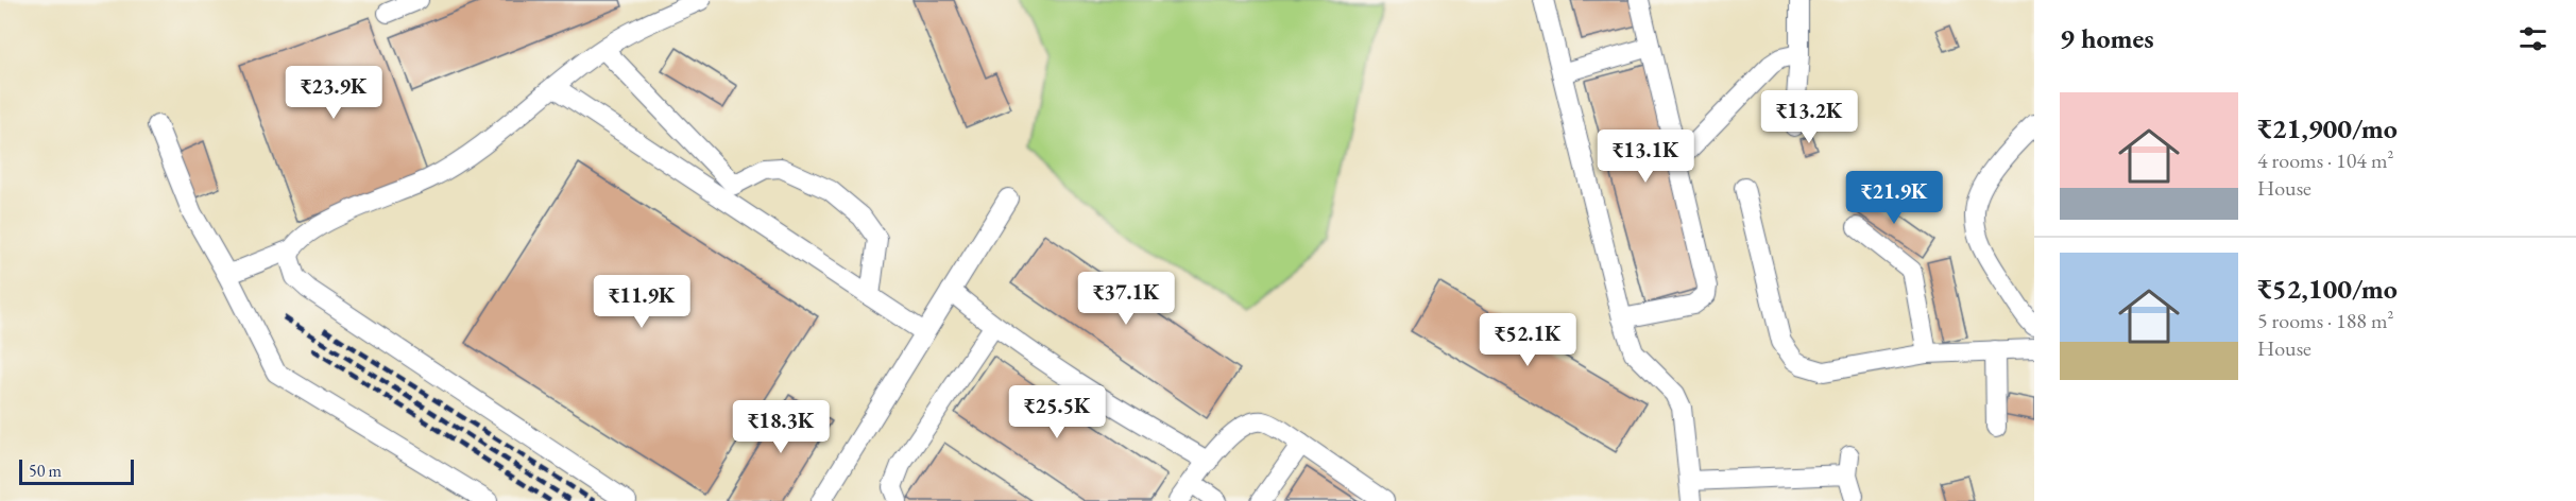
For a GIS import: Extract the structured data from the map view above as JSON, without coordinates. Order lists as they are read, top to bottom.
{
  "scale_bar": "50 m",
  "page": {
    "heading": "9 homes",
    "price": [
      "₹23.9K",
      "₹13.2K",
      "₹13.1K",
      "₹21.9K",
      "₹37.1K",
      "₹11.9K",
      "₹52.1K",
      "₹25.5K",
      "₹18.3K"
    ],
    "list": [
      {
        "name": "₹21,900/mo",
        "note": "4 rooms · 104 m² · House"
      },
      {
        "name": "₹52,100/mo",
        "note": "5 rooms · 188 m² · House"
      }
    ],
    "scale": "50 m"
  }
}
